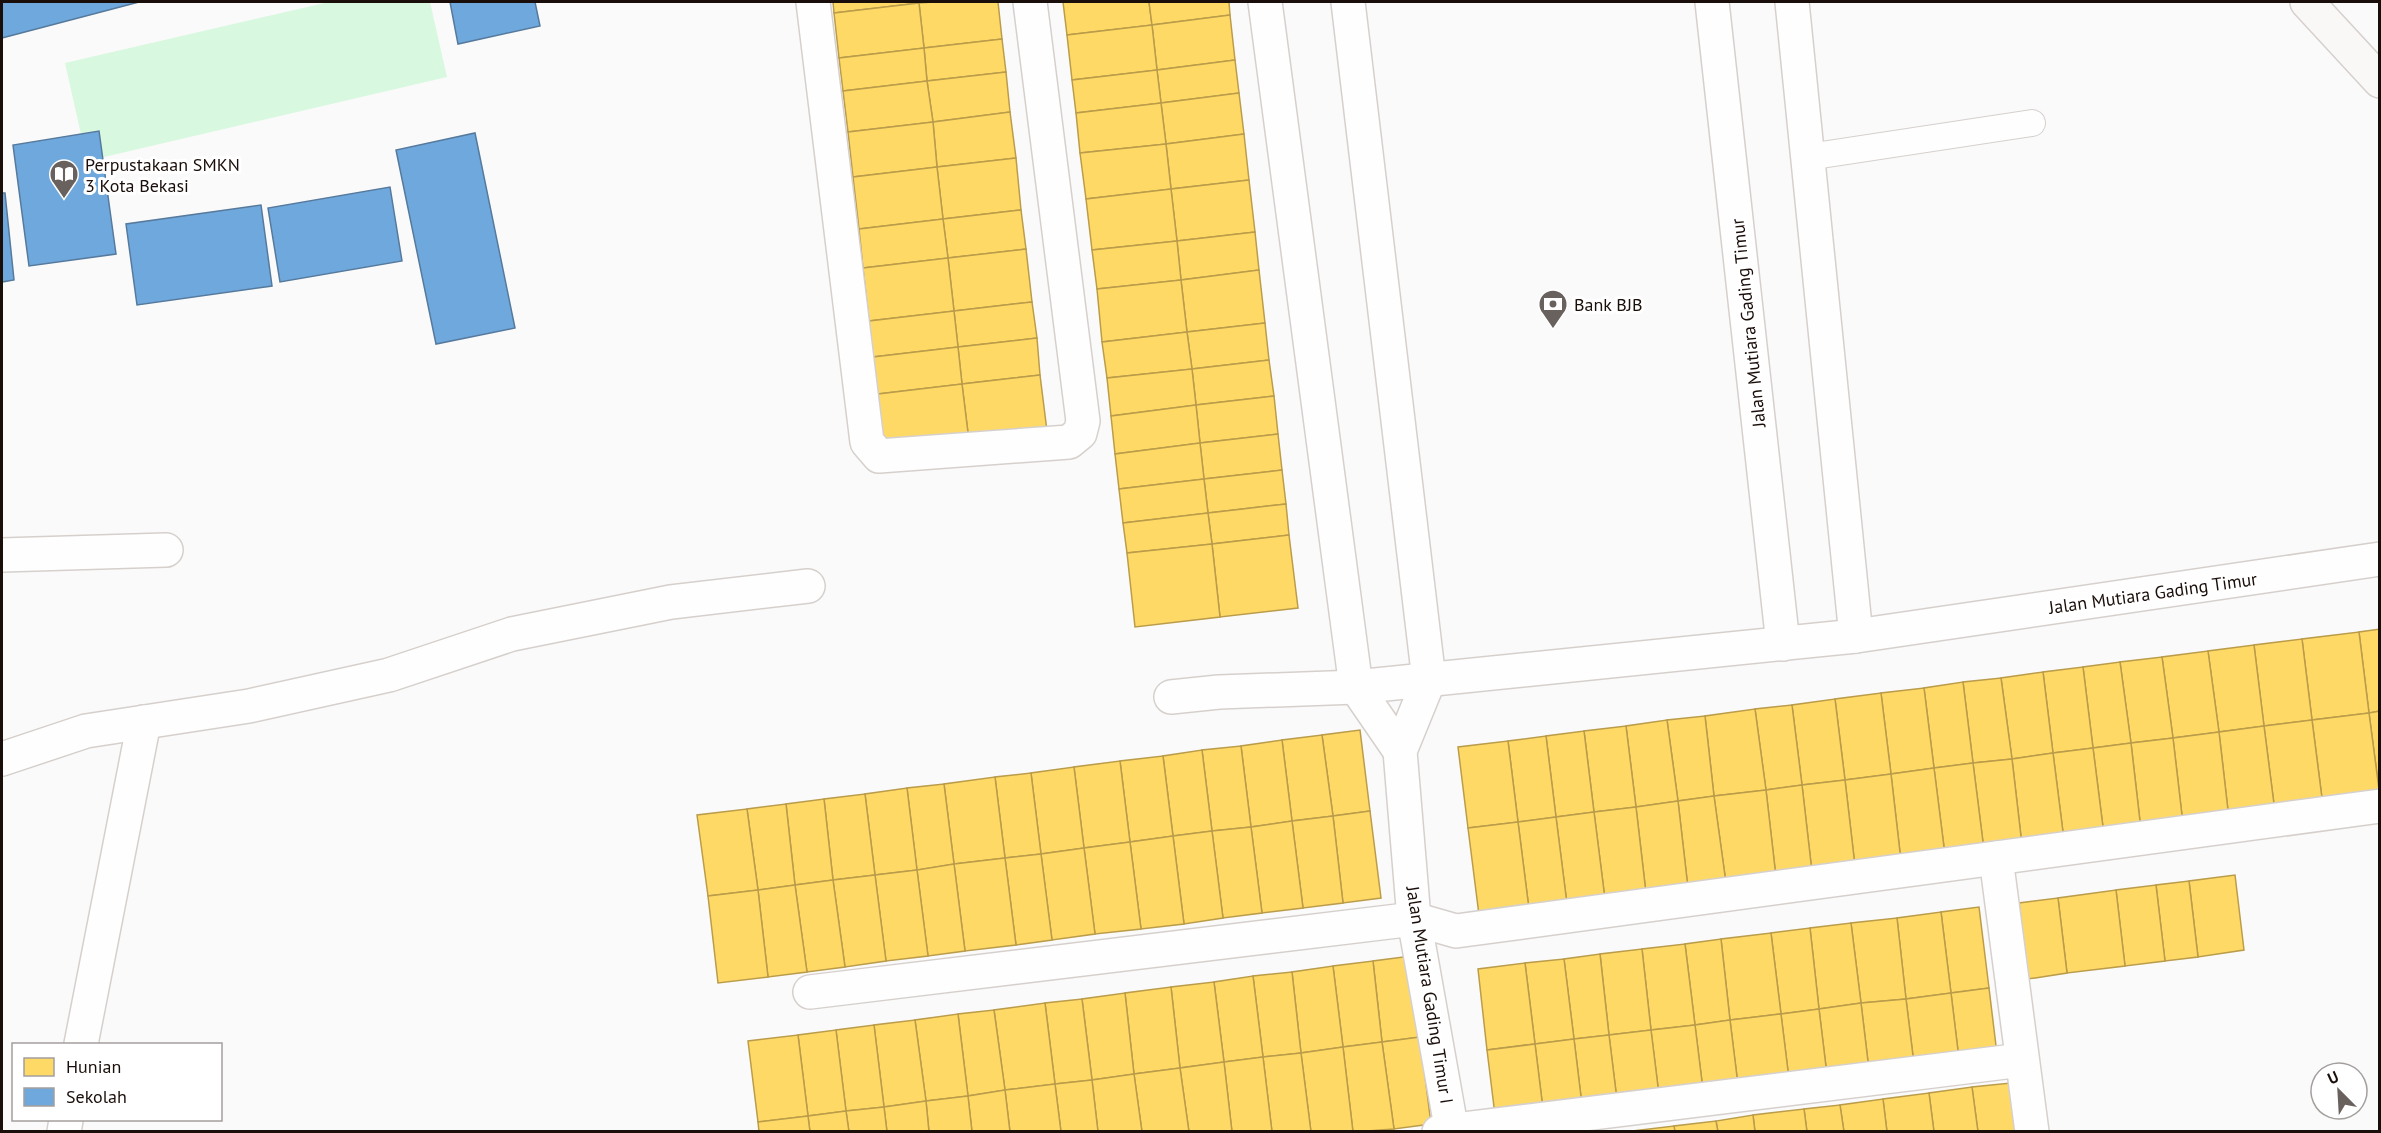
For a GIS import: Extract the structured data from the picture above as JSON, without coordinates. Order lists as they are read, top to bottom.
{
  "streets": {
    "street": ["Jalan Mutiara Gading Timur", "Jalan Mutiara Gading Timur I"]
  },
  "crossings": [
    ["Jalan Mutiara Gading Timur", "Jalan Mutiara Gading Timur I"]
  ],
  "places": {
    "library": ["Perpustakaan SMKN 3 Kota Bekasi"],
    "bank": ["Bank BJB"]
  },
  "legend": ["Hunian", "Sekolah"],
  "north": "top left"
}
